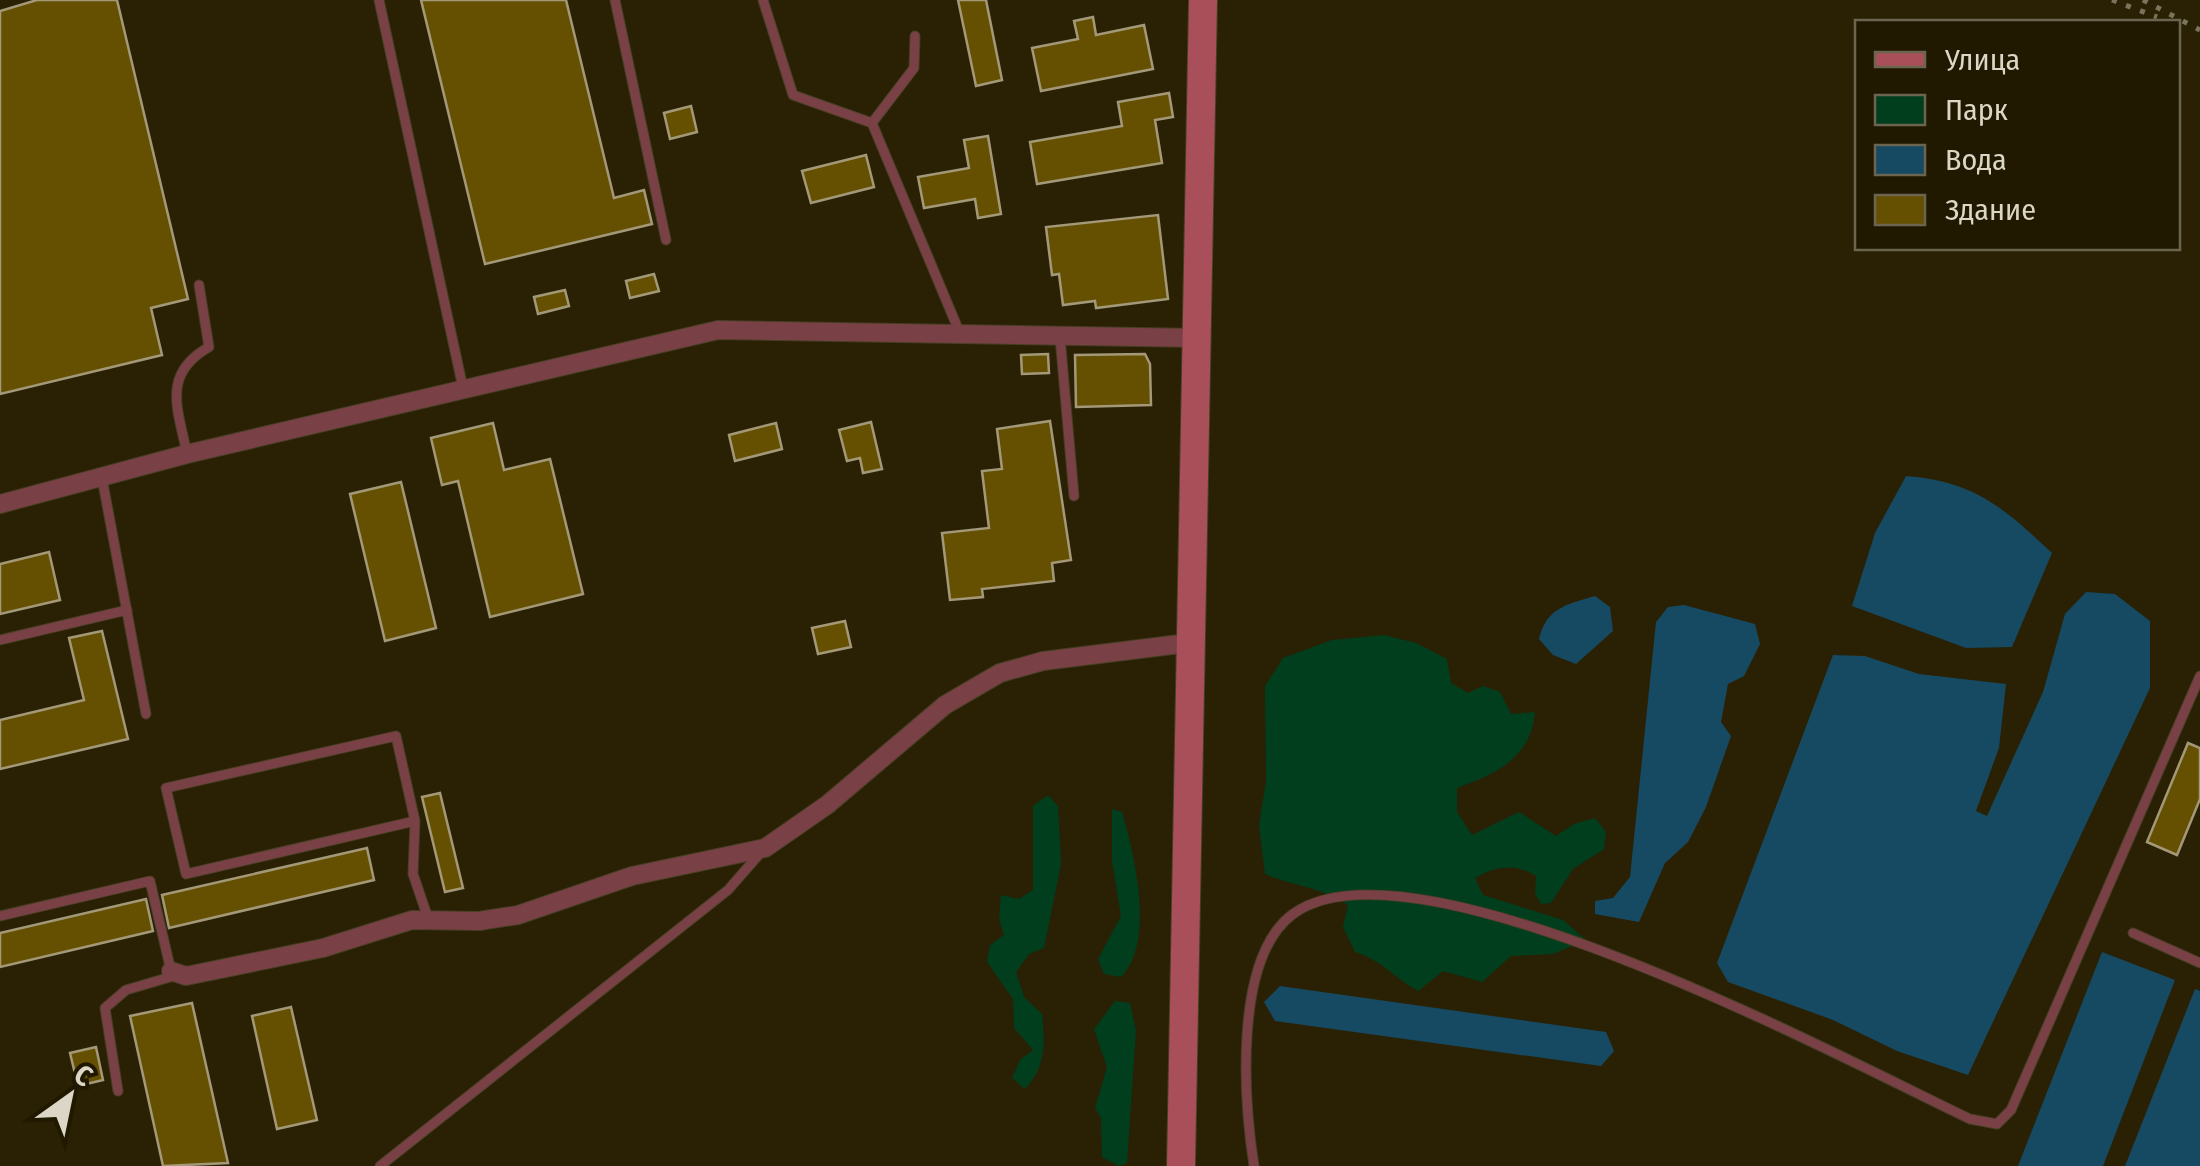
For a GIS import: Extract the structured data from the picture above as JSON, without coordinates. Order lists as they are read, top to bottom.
{
  "legend": [
    "Улица",
    "Парк",
    "Вода",
    "Здание"
  ],
  "north": "top right"
}
